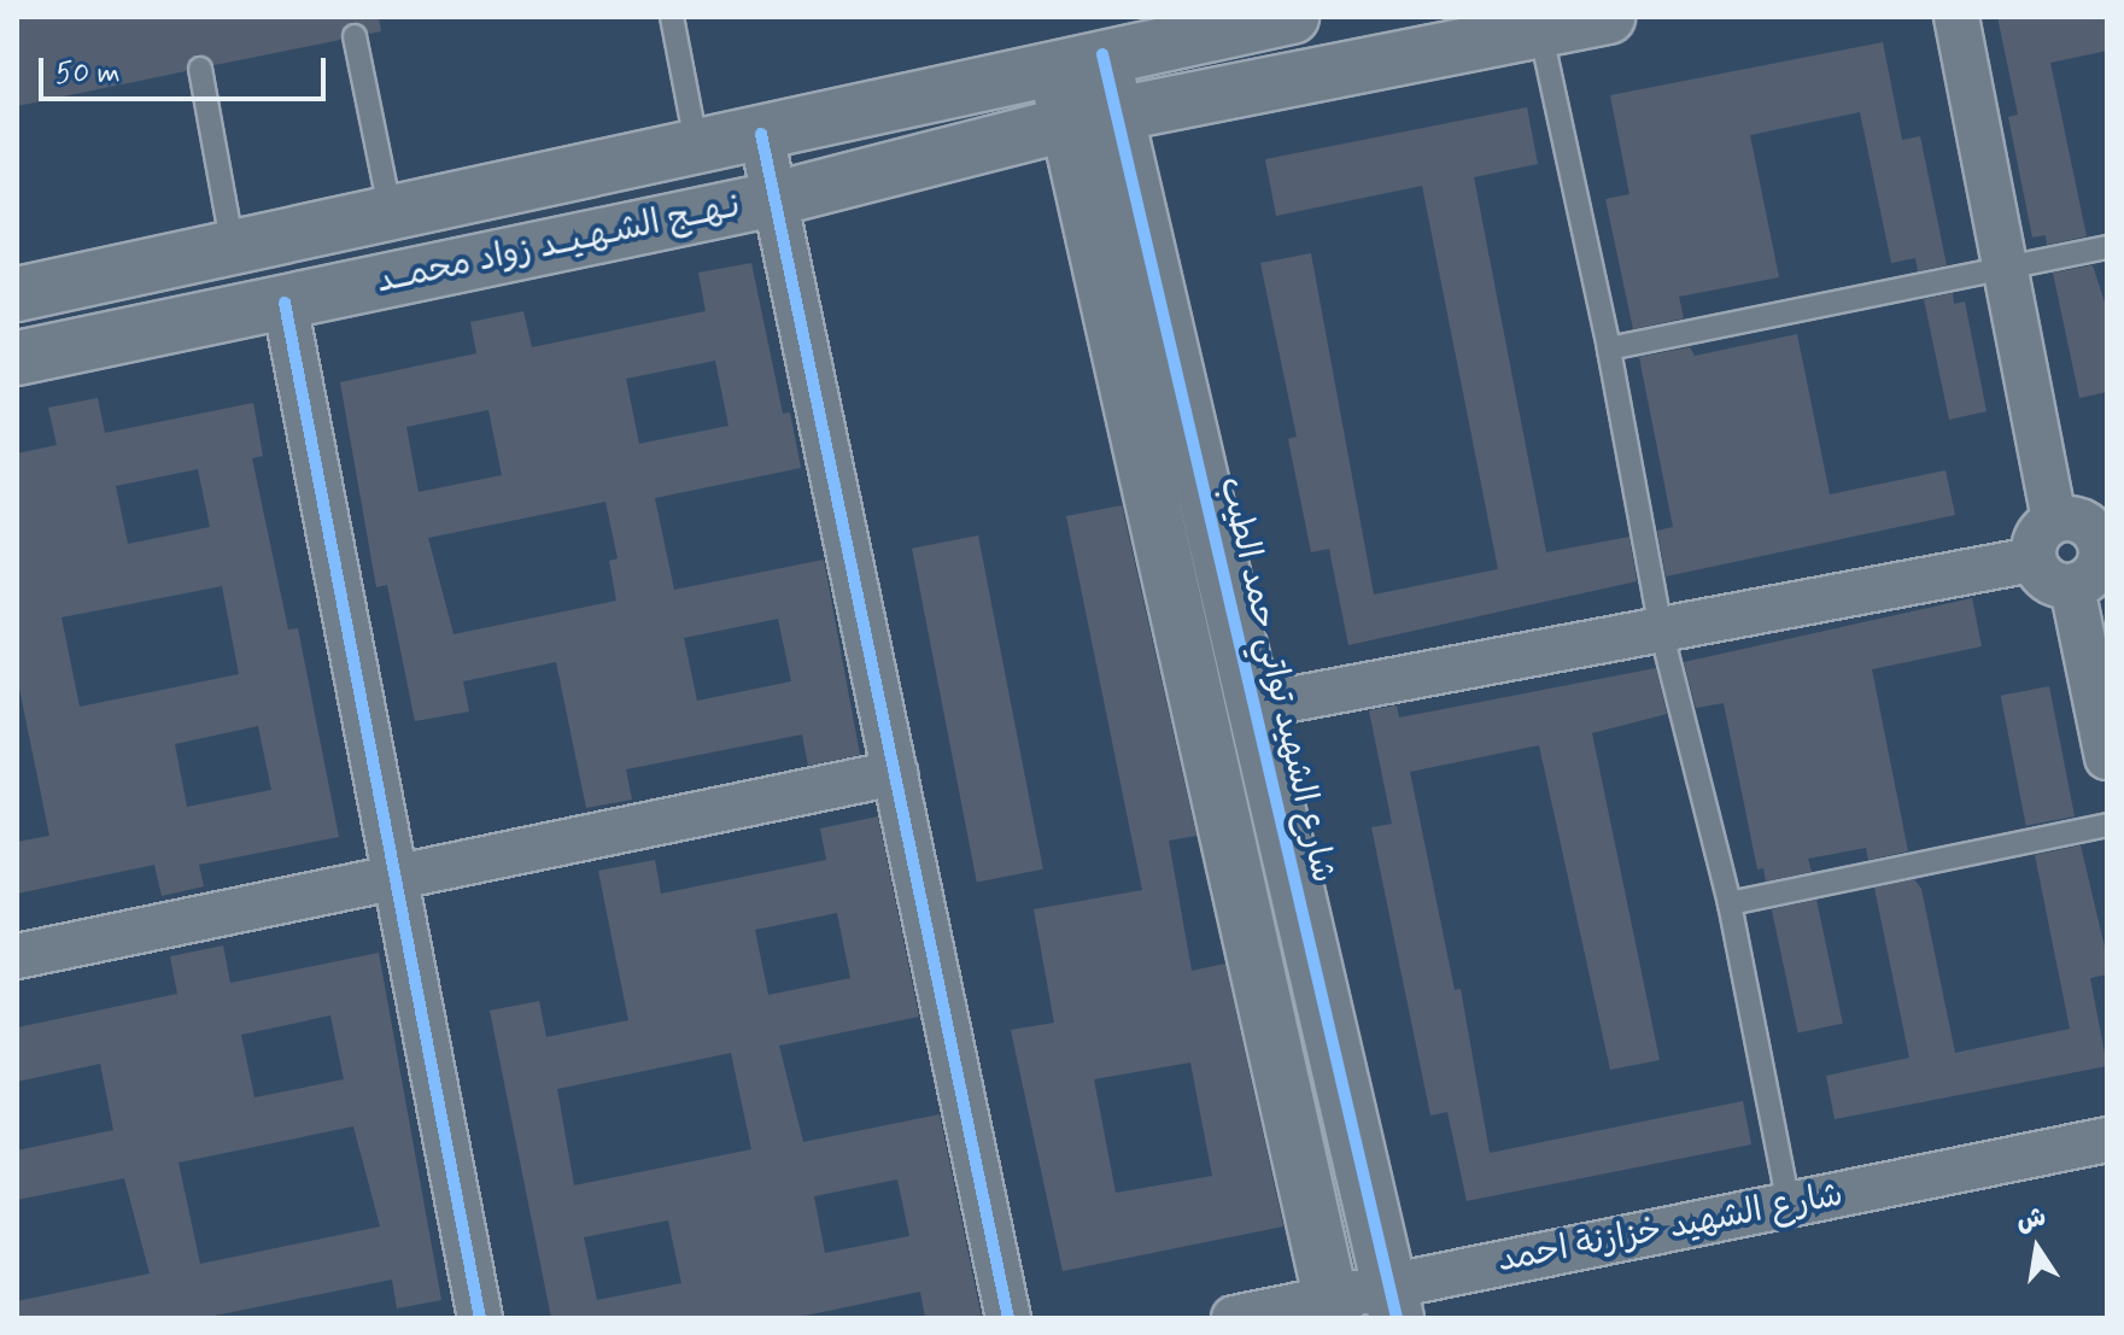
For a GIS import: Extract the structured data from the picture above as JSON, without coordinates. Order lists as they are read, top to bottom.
{
  "streets": {
    "main road": ["نـهــج الشـهـيــد زواد محمــد", "شارع الشهيد تواتي حمد الطيب"],
    "street": ["شارع الشهيد خزازنة احمد"]
  },
  "crossings": [
    ["نـهــج الشـهـيــد زواد محمــد", "شارع الشهيد تواتي حمد الطيب"],
    ["شارع الشهيد تواتي حمد الطيب", "شارع الشهيد خزازنة احمد"]
  ],
  "scale_bar": "50 m",
  "north": "top"
}
